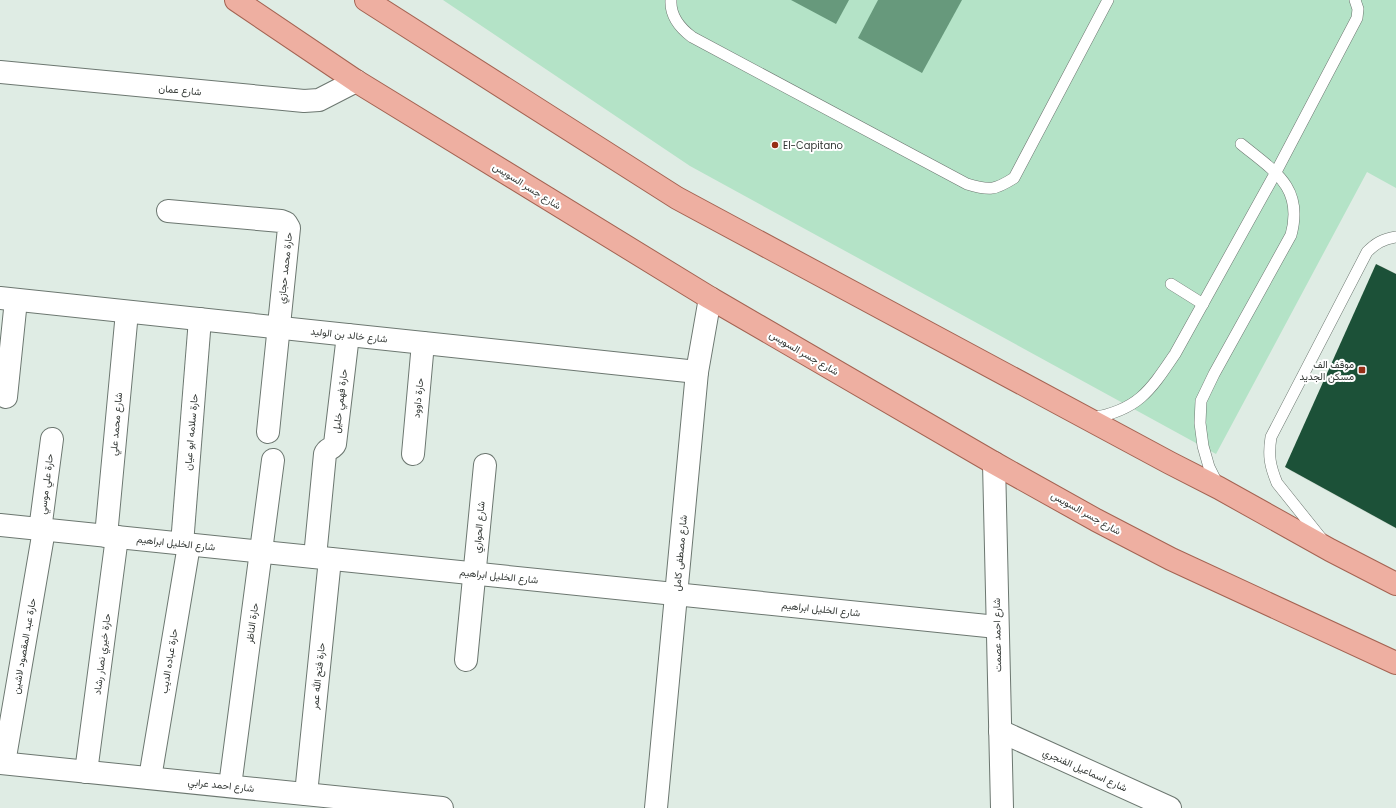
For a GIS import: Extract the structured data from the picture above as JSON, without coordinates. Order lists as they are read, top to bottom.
{
  "streets": {
    "main road": ["شارع جسر السويس"],
    "street": [
      "شارع عمان",
      "حارة محمد حجازي",
      "شارع خالد بن الوليد",
      "حارة داوود",
      "حارة فهمي خليل",
      "شارع محمد علي",
      "حارة سلامه ابو عيان",
      "حارة علي موسي",
      "شارع الحواري",
      "شارع الخليل ابراهيم",
      "شارع مصطفى كامل",
      "حارة الناظر",
      "شارع احمد عصمت",
      "حارة عبد المقصود لاشين",
      "حارة خيري نصار رشاد",
      "حارة عباده الديب",
      "حارة فتح الله عمر",
      "شارع اسماعيل الفنجري",
      "شارع احمد عرابي"
    ]
  },
  "crossings": [
    ["شارع عمان", "شارع جسر السويس"],
    ["شارع جسر السويس", "شارع مصطفى كامل"],
    ["شارع جسر السويس", "شارع احمد عصمت"],
    ["حارة محمد حجازي", "شارع خالد بن الوليد"],
    ["شارع خالد بن الوليد", "حارة داوود"],
    ["شارع خالد بن الوليد", "حارة فهمي خليل"],
    ["شارع خالد بن الوليد", "شارع محمد علي"],
    ["شارع خالد بن الوليد", "حارة سلامه ابو عيان"],
    ["شارع خالد بن الوليد", "شارع مصطفى كامل"],
    ["حارة فهمي خليل", "شارع الخليل ابراهيم"],
    ["حارة فهمي خليل", "حارة فتح الله عمر"],
    ["شارع محمد علي", "شارع الخليل ابراهيم"],
    ["شارع محمد علي", "حارة خيري نصار رشاد"],
    ["حارة سلامه ابو عيان", "شارع الخليل ابراهيم"],
    ["حارة سلامه ابو عيان", "حارة عباده الديب"],
    ["حارة علي موسي", "شارع الخليل ابراهيم"],
    ["حارة علي موسي", "حارة عبد المقصود لاشين"],
    ["شارع الحواري", "شارع الخليل ابراهيم"],
    ["شارع الخليل ابراهيم", "شارع مصطفى كامل"],
    ["شارع الخليل ابراهيم", "حارة الناظر"],
    ["شارع الخليل ابراهيم", "شارع احمد عصمت"],
    ["شارع الخليل ابراهيم", "حارة عبد المقصود لاشين"],
    ["شارع الخليل ابراهيم", "حارة خيري نصار رشاد"],
    ["شارع الخليل ابراهيم", "حارة عباده الديب"],
    ["شارع الخليل ابراهيم", "حارة فتح الله عمر"],
    ["حارة الناظر", "شارع احمد عرابي"],
    ["شارع احمد عصمت", "شارع اسماعيل الفنجري"],
    ["حارة عبد المقصود لاشين", "شارع احمد عرابي"],
    ["حارة خيري نصار رشاد", "شارع احمد عرابي"],
    ["حارة عباده الديب", "شارع احمد عرابي"],
    ["حارة فتح الله عمر", "شارع احمد عرابي"]
  ],
  "places": {
    "other": ["El-Capitano"],
    "transit": ["موقف الف مسكن الجديد"]
  }
}
